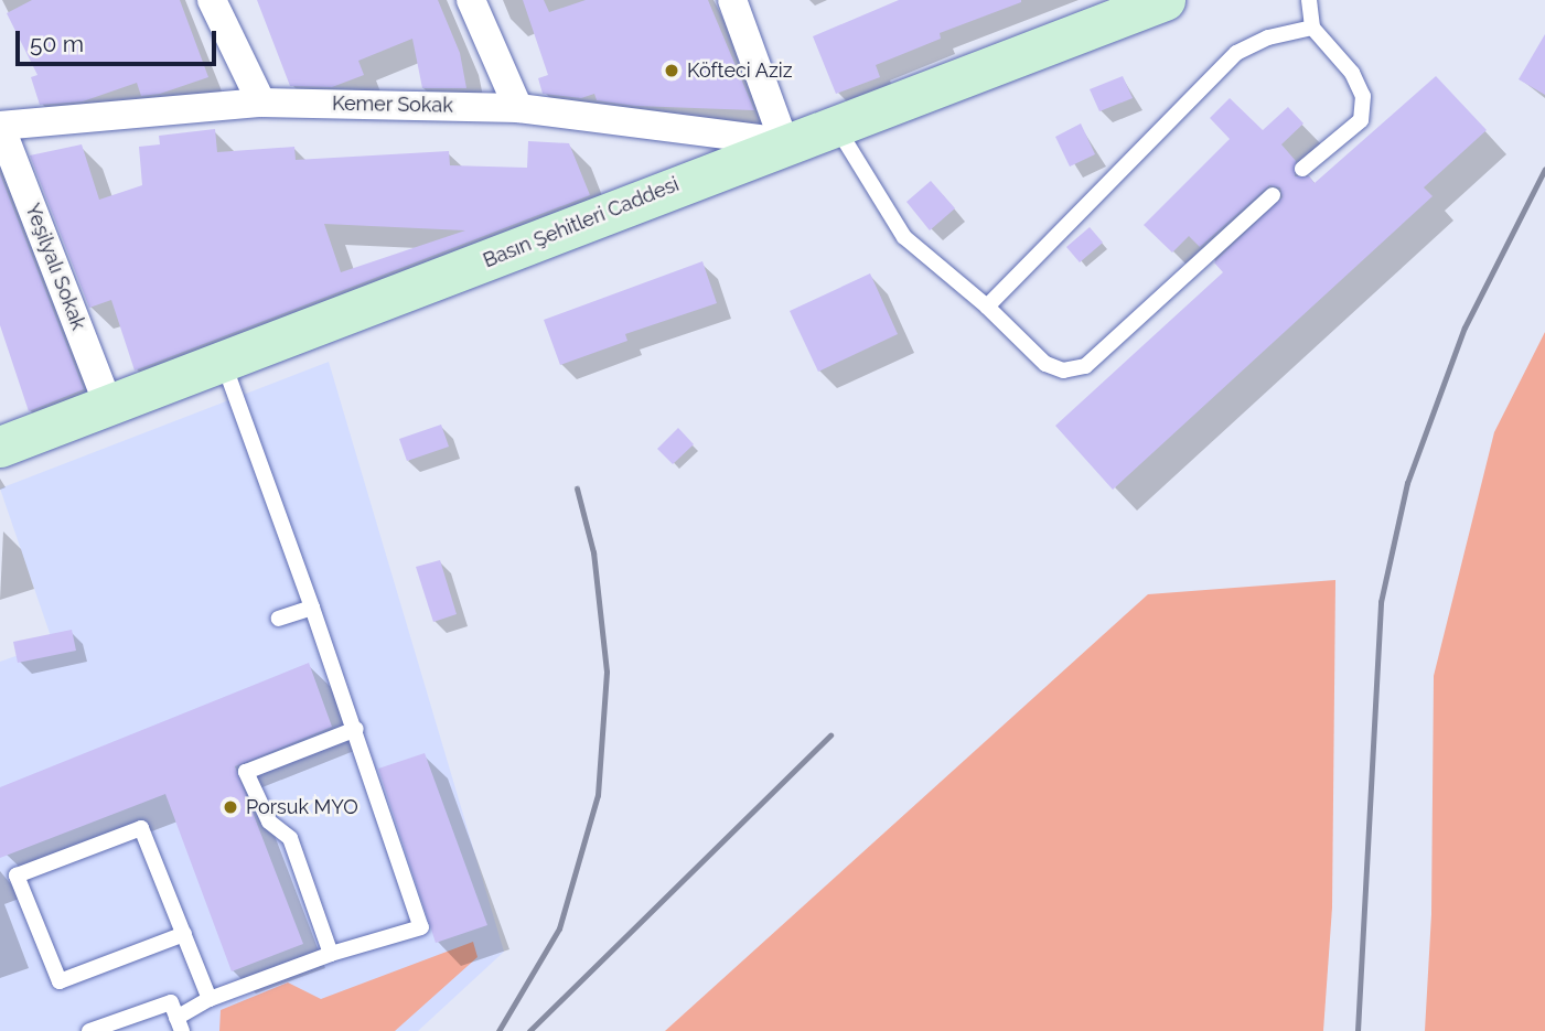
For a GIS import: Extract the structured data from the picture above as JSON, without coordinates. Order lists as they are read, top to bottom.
{
  "streets": {
    "main road": ["Basın Şehitleri Caddesi"],
    "street": ["Kemer Sokak", "Yeşilyalı Sokak"]
  },
  "crossings": [
    ["Kemer Sokak", "Basın Şehitleri Caddesi"],
    ["Kemer Sokak", "Yeşilyalı Sokak"],
    ["Basın Şehitleri Caddesi", "Yeşilyalı Sokak"]
  ],
  "places": ["Köfteci Aziz", "Porsuk MYO"],
  "scale_bar": "50 m"
}
